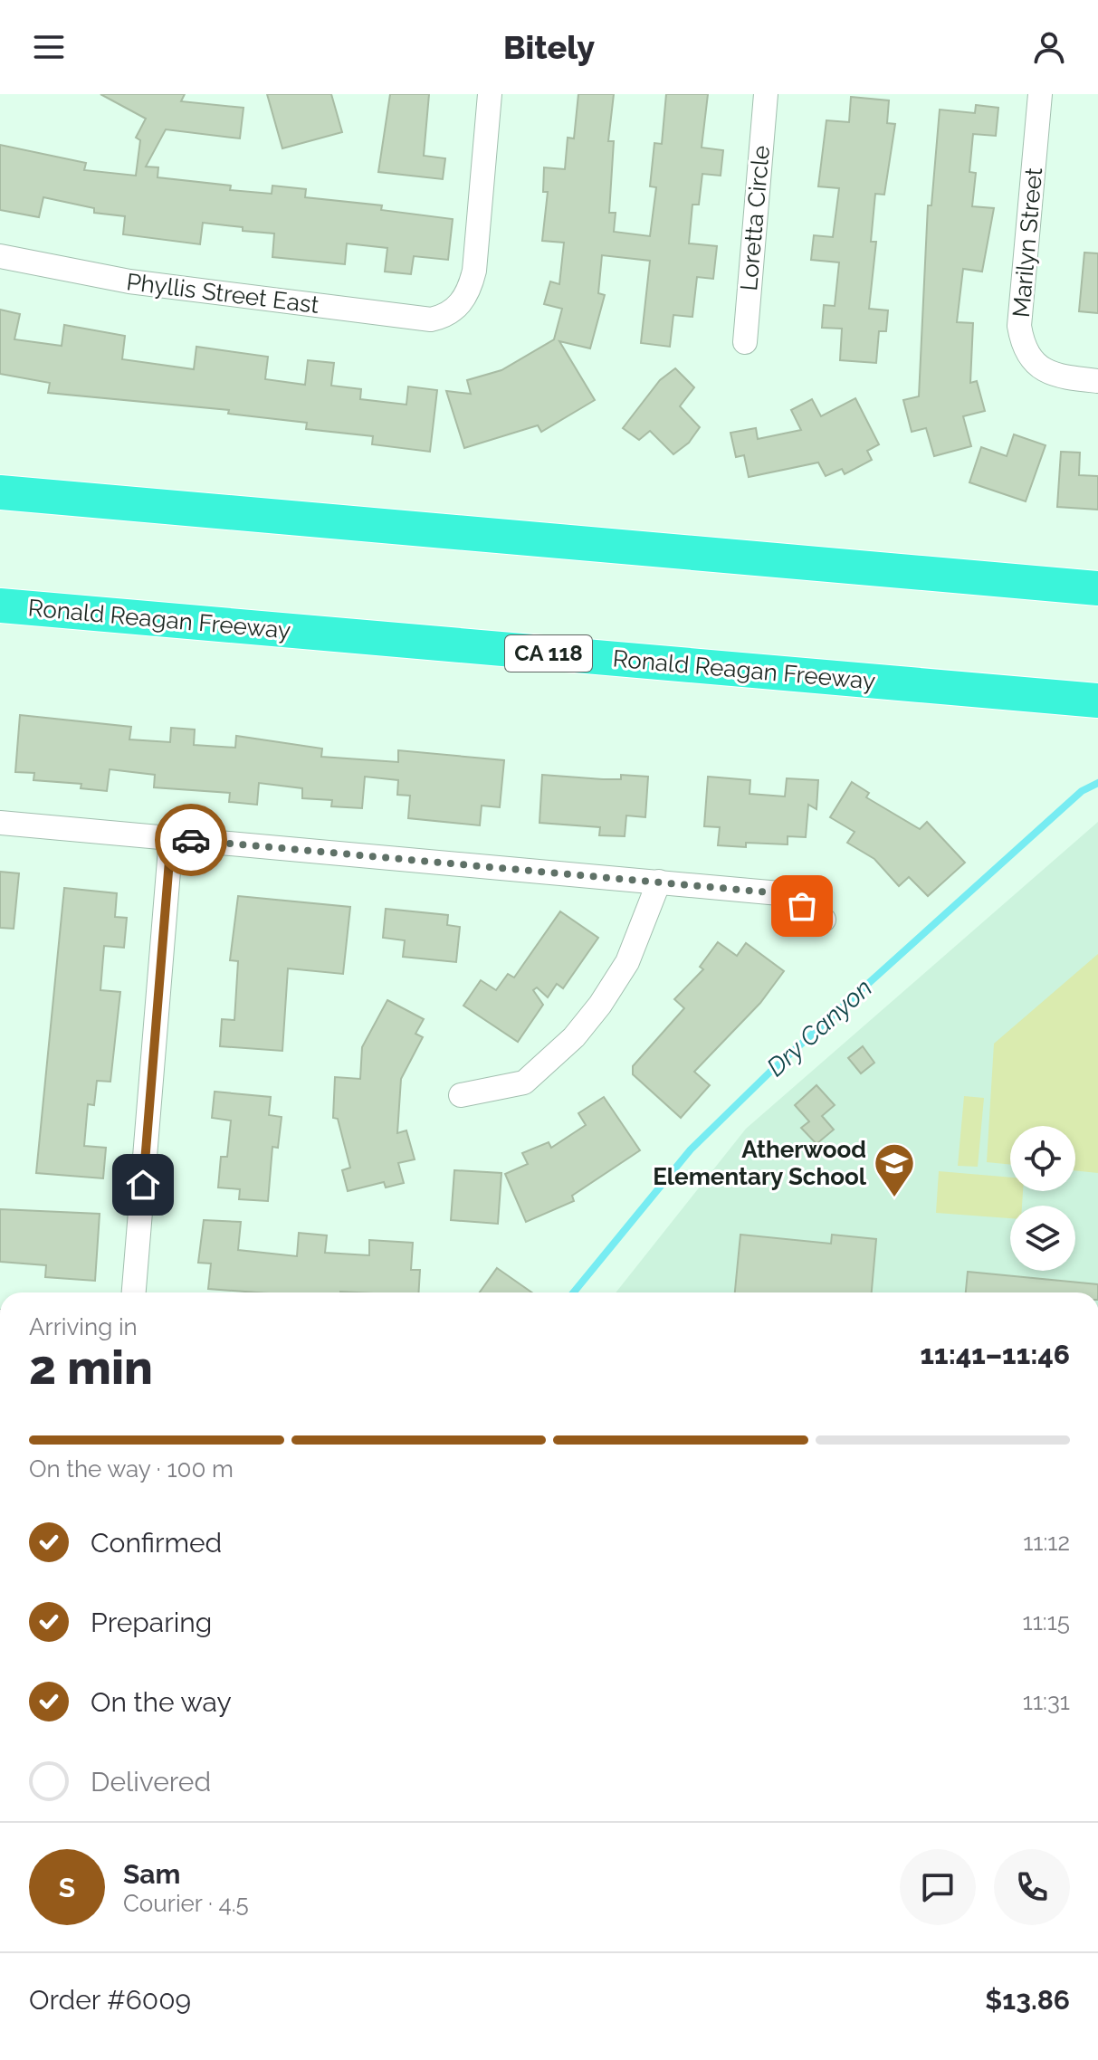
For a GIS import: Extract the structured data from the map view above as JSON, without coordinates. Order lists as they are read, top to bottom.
{
  "streets": {
    "highway": ["Ronald Reagan Freeway", "CA 118"],
    "street": ["Loretta Circle", "Marilyn Street", "Phyllis Street East"]
  },
  "water": ["Dry Canyon"],
  "places": {
    "school or university": ["Atherwood Elementary School"]
  },
  "page": {
    "header": "Bitely",
    "heading": ["2 min", "Arriving in", "11:41–11:46"],
    "panel": [
      "Sam",
      "Courier · 4.5",
      "Order #6009",
      "$13.86"
    ],
    "bar": "On the way · 100 m",
    "list": [
      ["Confirmed", "11:12"],
      ["Preparing", "11:15"],
      ["On the way", "11:31"],
      "Delivered"
    ],
    "round": "S"
  }
}
